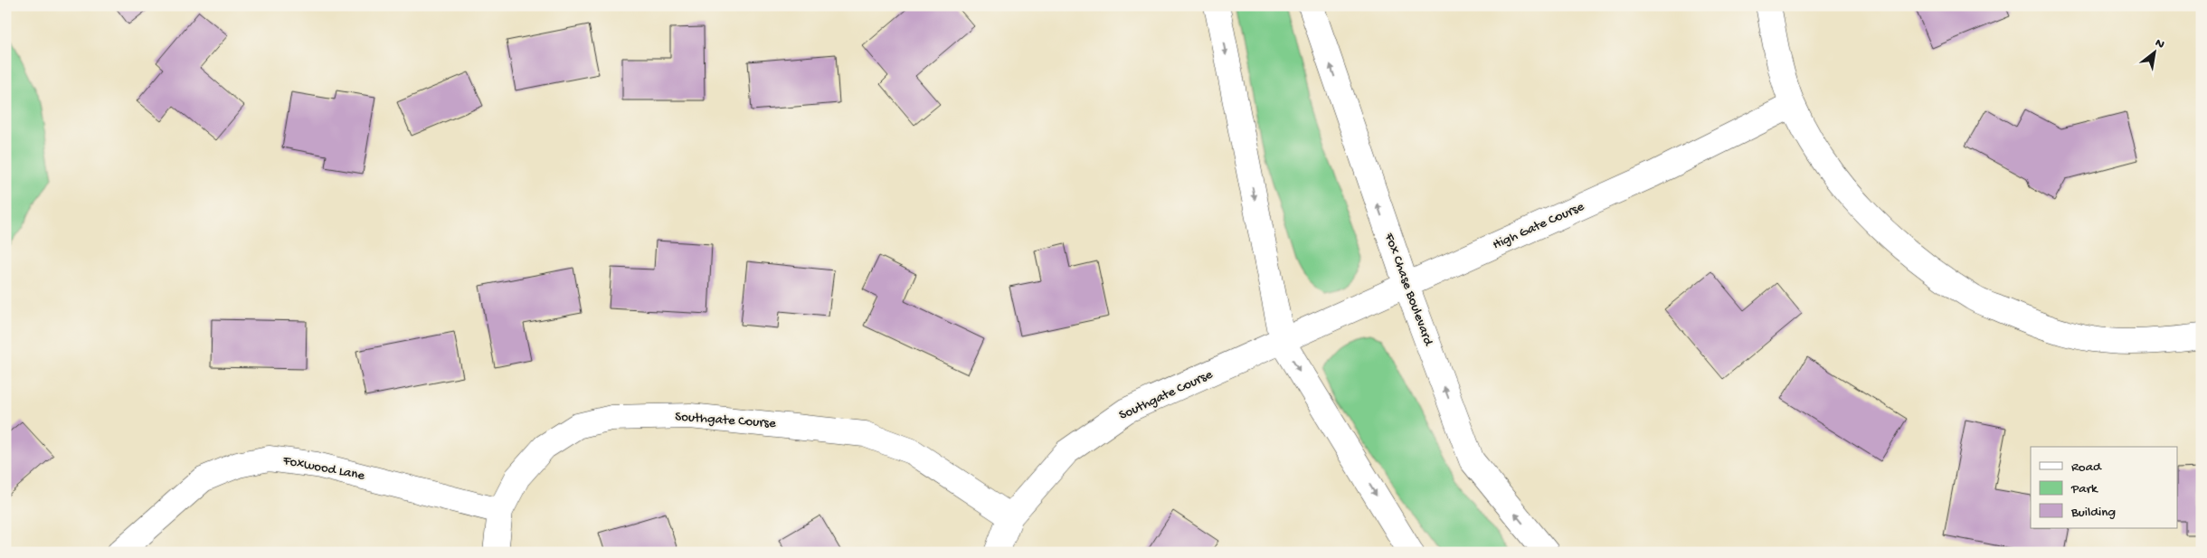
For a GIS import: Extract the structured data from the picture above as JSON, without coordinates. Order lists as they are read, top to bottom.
{
  "streets": {
    "street": [
      "High Gate Course",
      "Fox Chase Boulevard",
      "Southgate Course",
      "Foxwood Lane"
    ]
  },
  "crossings": [
    ["High Gate Course", "Fox Chase Boulevard"],
    ["High Gate Course", "Southgate Course"],
    ["Southgate Course", "Foxwood Lane"]
  ],
  "legend": ["Road", "Park", "Building"],
  "north": "top right"
}
